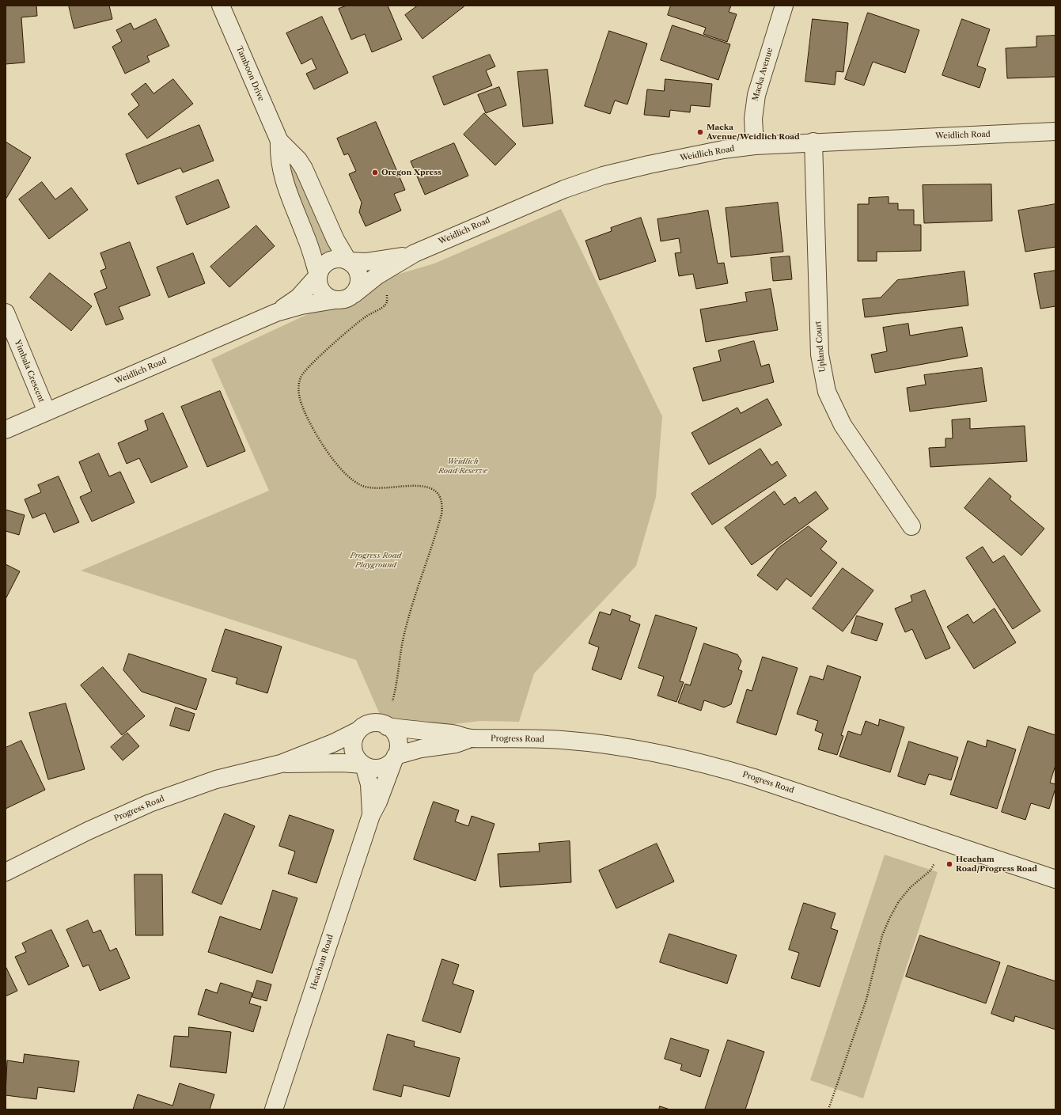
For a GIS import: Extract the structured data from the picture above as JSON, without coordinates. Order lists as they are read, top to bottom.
{
  "streets": {
    "street": [
      "Tamboon Drive",
      "Macka Avenue",
      "Weidlich Road",
      "Upland Court",
      "Yimbala Crescent",
      "Progress Road",
      "Heacham Road"
    ]
  },
  "crossings": [
    ["Tamboon Drive", "Weidlich Road"],
    ["Macka Avenue", "Weidlich Road"],
    ["Weidlich Road", "Upland Court"],
    ["Weidlich Road", "Yimbala Crescent"],
    ["Progress Road", "Heacham Road"]
  ],
  "parks": ["Weidlich Road Reserve", "Progress Road Playground"],
  "places": ["Macka Avenue/Weidlich Road", "Oregon Xpress", "Heacham Road/Progress Road"]
}
